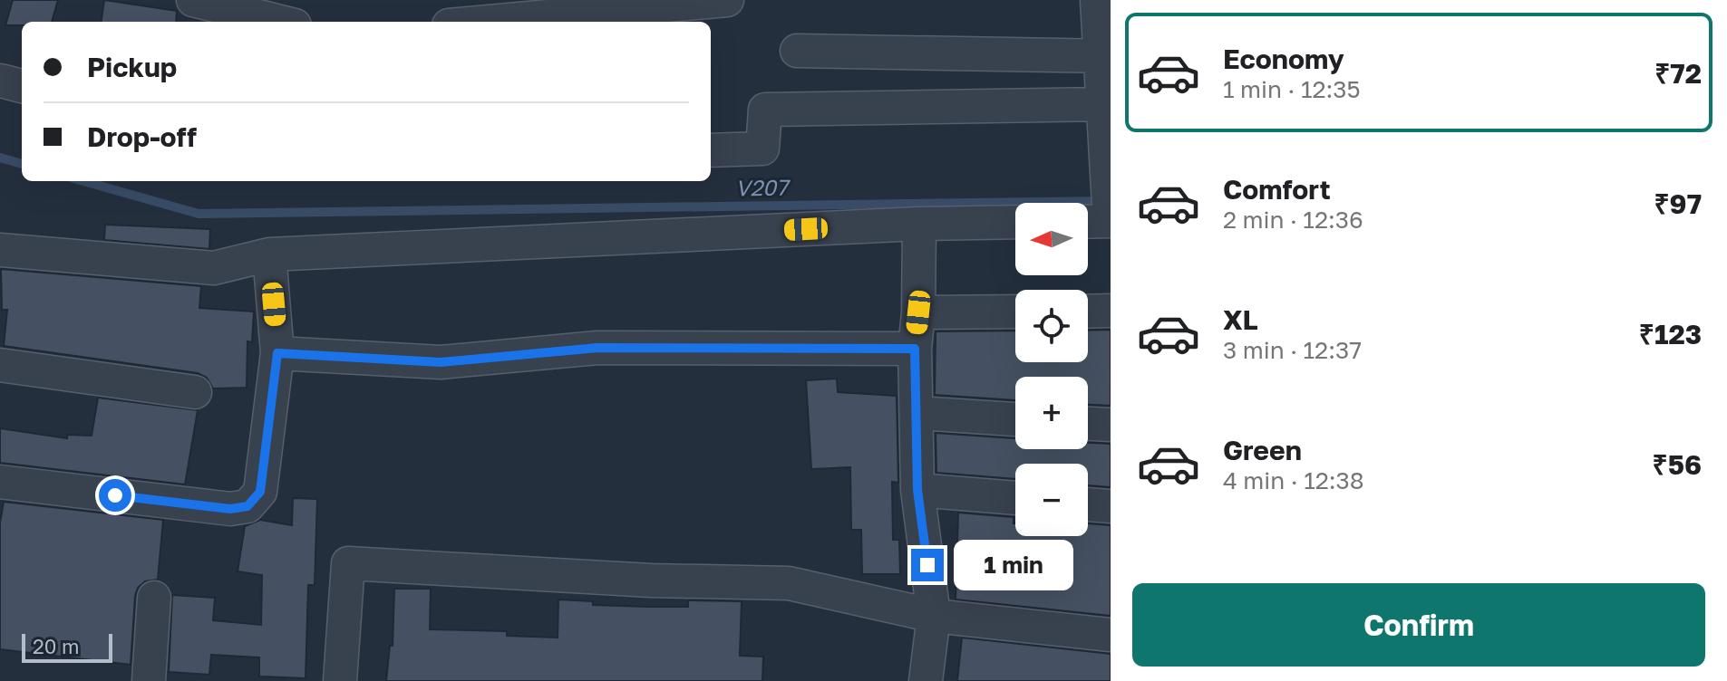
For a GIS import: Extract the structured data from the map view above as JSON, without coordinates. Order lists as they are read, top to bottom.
{
  "water": ["V207"],
  "scale_bar": "20 m",
  "north": "left",
  "page": {
    "list": [
      {
        "name": "Economy",
        "note": "1 min · 12:35",
        "value": "₹72"
      },
      {
        "name": "Comfort",
        "note": "2 min · 12:36",
        "value": "₹97"
      },
      {
        "name": "XL",
        "note": "3 min · 12:37",
        "value": "₹123"
      },
      {
        "name": "Green",
        "note": "4 min · 12:38",
        "value": "₹56"
      }
    ],
    "banner": ["Pickup", "Drop-off"],
    "map_buttons": ["+", "−"],
    "bubble": "1 min",
    "buttons": "Confirm",
    "scale": "20 m"
  }
}
